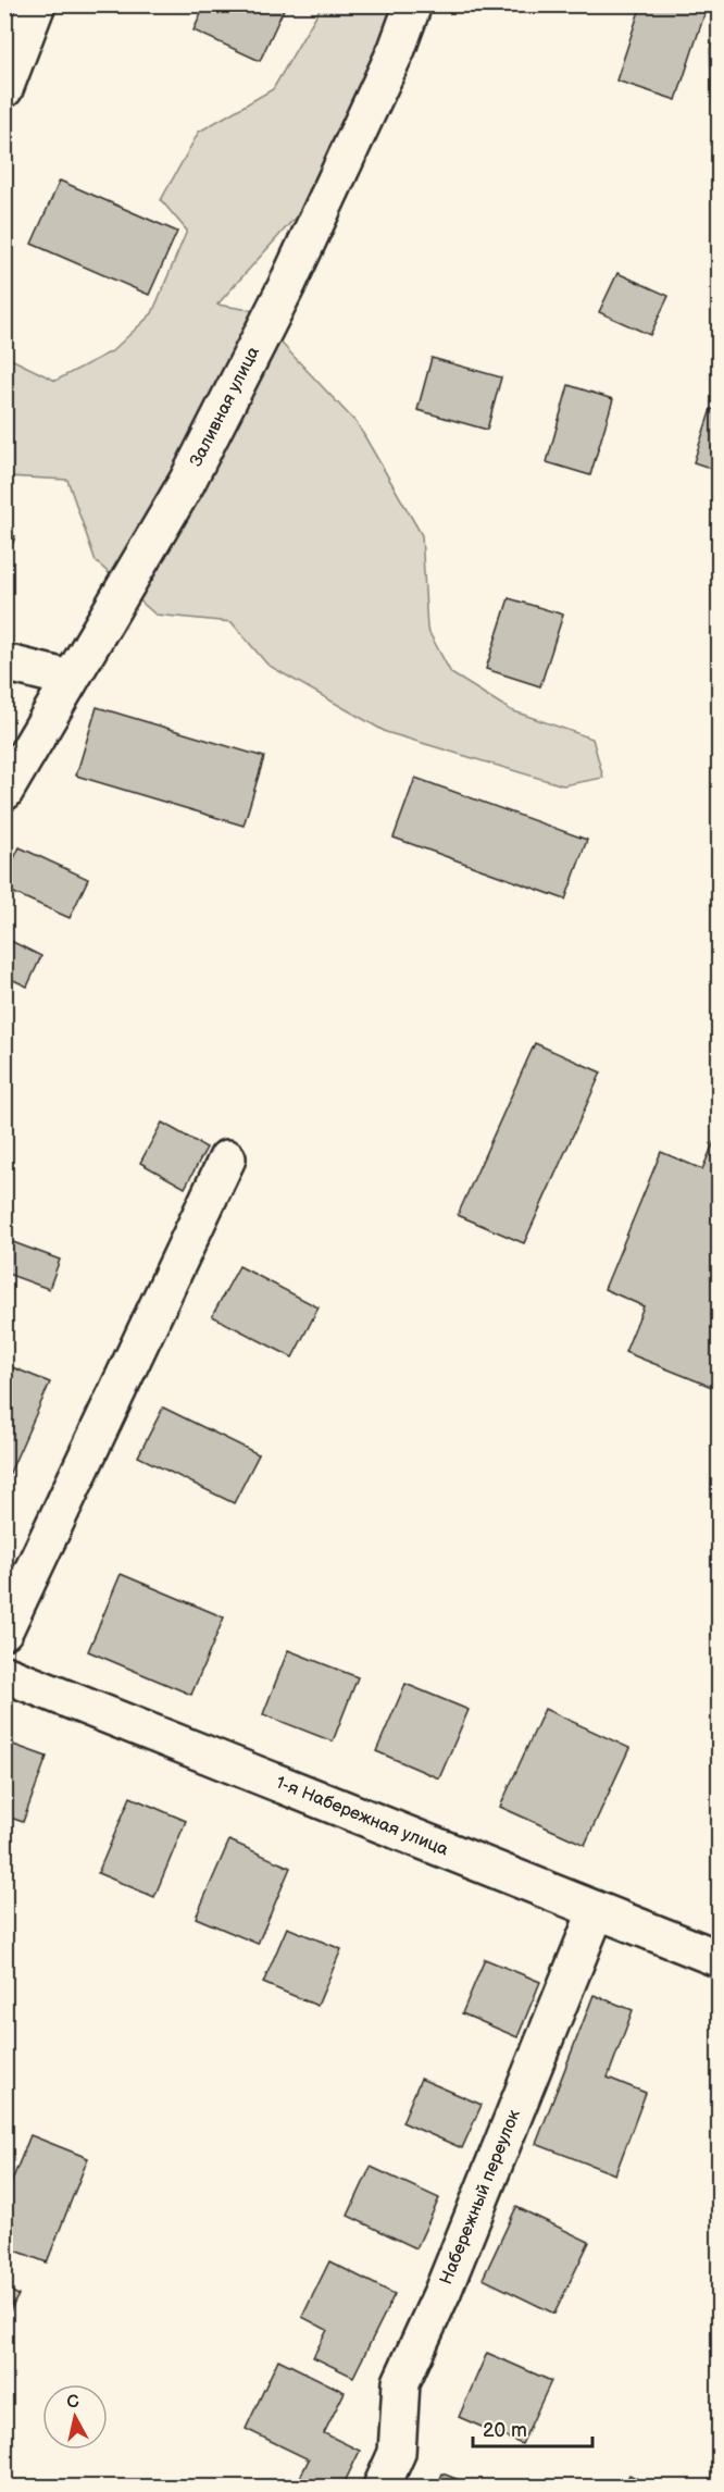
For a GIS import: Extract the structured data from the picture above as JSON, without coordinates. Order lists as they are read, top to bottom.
{
  "streets": {
    "street": ["Заливная улица", "1-я Набережная улица", "Набережный переулок"]
  },
  "crossings": [
    ["1-я Набережная улица", "Набережный переулок"]
  ],
  "scale_bar": "20 m",
  "north": "top"
}
